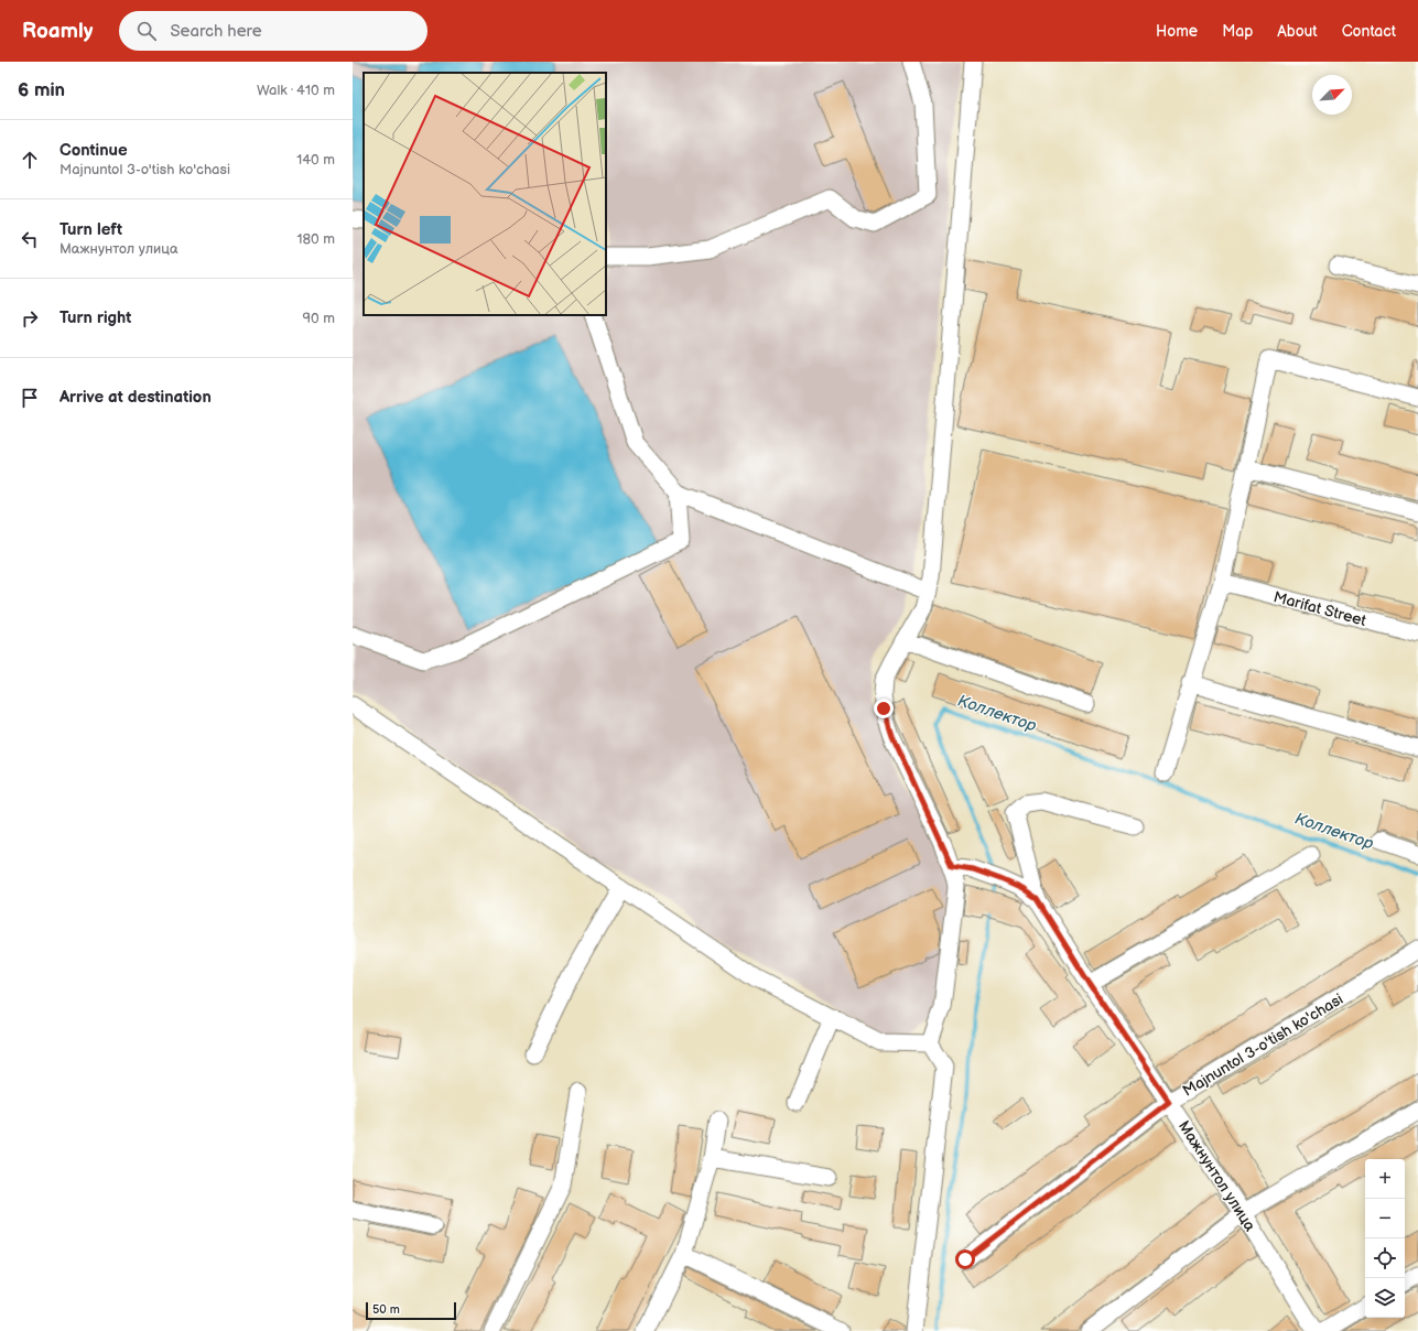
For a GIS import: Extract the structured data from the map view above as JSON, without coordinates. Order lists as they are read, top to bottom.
{
  "streets": {
    "street": ["Marifat Street", "Majnuntol 3-o'tish ko'chasi", "Мажнунтол улица"]
  },
  "crossings": [
    ["Majnuntol 3-o'tish ko'chasi", "Мажнунтол улица"]
  ],
  "water": ["Коллектор"],
  "scale_bar": "50 m",
  "north": "top right",
  "page": {
    "header": "Roamly",
    "search": "Search here",
    "nav": [
      "Home",
      "Map",
      "About",
      "Contact"
    ],
    "heading": ["6 min", "Walk · 410 m"],
    "list": [
      ["Continue", "Majnuntol 3-o'tish ko'chasi", "140 m"],
      ["Turn left", "Мажнунтол улица", "180 m"],
      ["Turn right", "90 m"],
      "Arrive at destination"
    ],
    "map_buttons": ["+", "−"],
    "scale": "50 m"
  }
}
